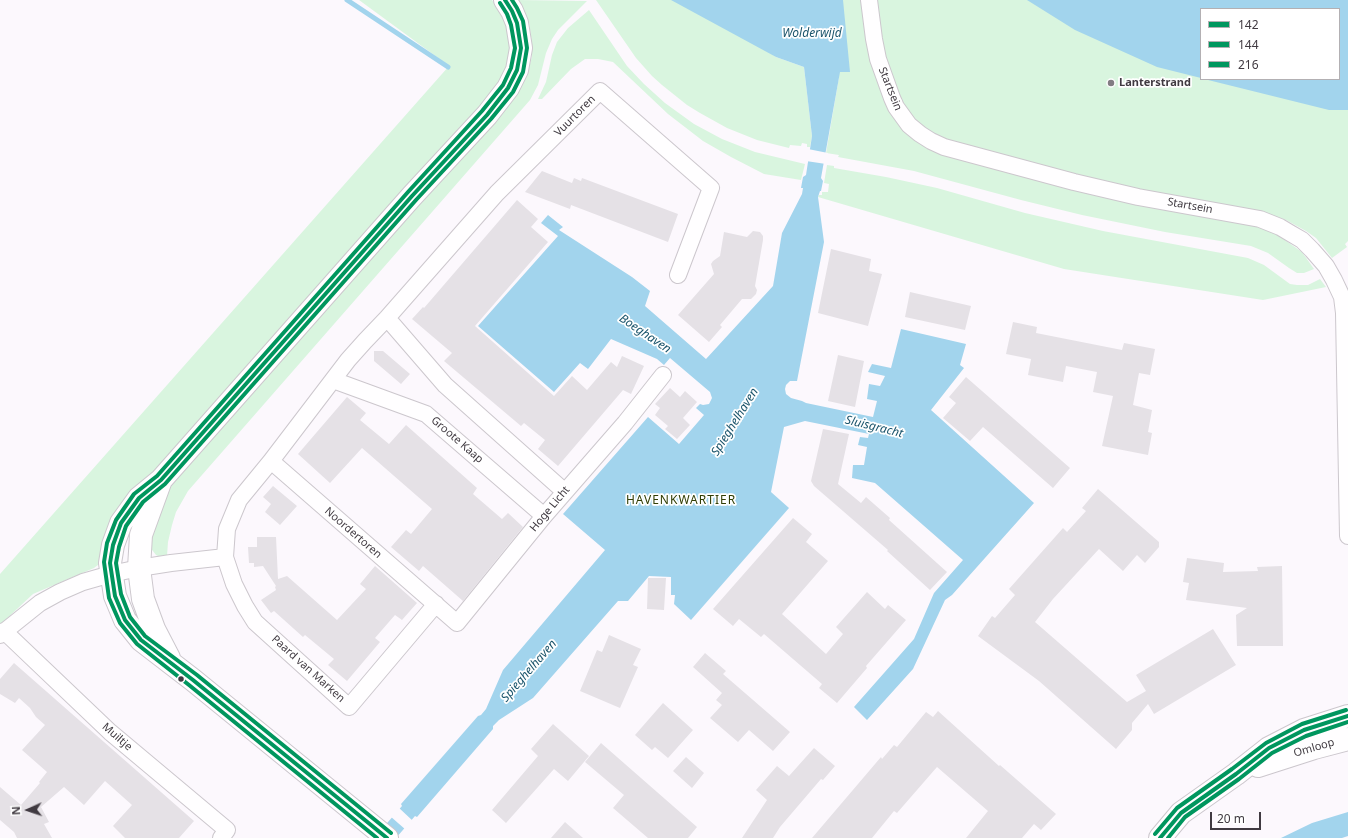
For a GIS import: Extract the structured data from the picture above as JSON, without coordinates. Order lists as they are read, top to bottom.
{
  "streets": {
    "main road": ["Omloop"],
    "street": [
      "Startsein",
      "Vuurtoren",
      "Groote Kaap",
      "Hoge Licht",
      "Noordertoren",
      "Paard van Marken",
      "Muiltje"
    ]
  },
  "crossings": [
    ["Vuurtoren", "Paard van Marken"],
    ["Groote Kaap", "Hoge Licht"],
    ["Groote Kaap", "Paard van Marken"],
    ["Hoge Licht", "Noordertoren"],
    ["Hoge Licht", "Paard van Marken"],
    ["Noordertoren", "Paard van Marken"]
  ],
  "districts": ["HAVENKWARTIER"],
  "water": [
    "Wolderwijd",
    "Boeghaven",
    "Spieghelhaven",
    "Sluisgracht"
  ],
  "places": ["Lanterstrand"],
  "lines": ["transit line 142", "transit line 144", "transit line 216"],
  "legend": ["142", "144", "216"],
  "scale_bar": "20 m",
  "north": "left"
}
